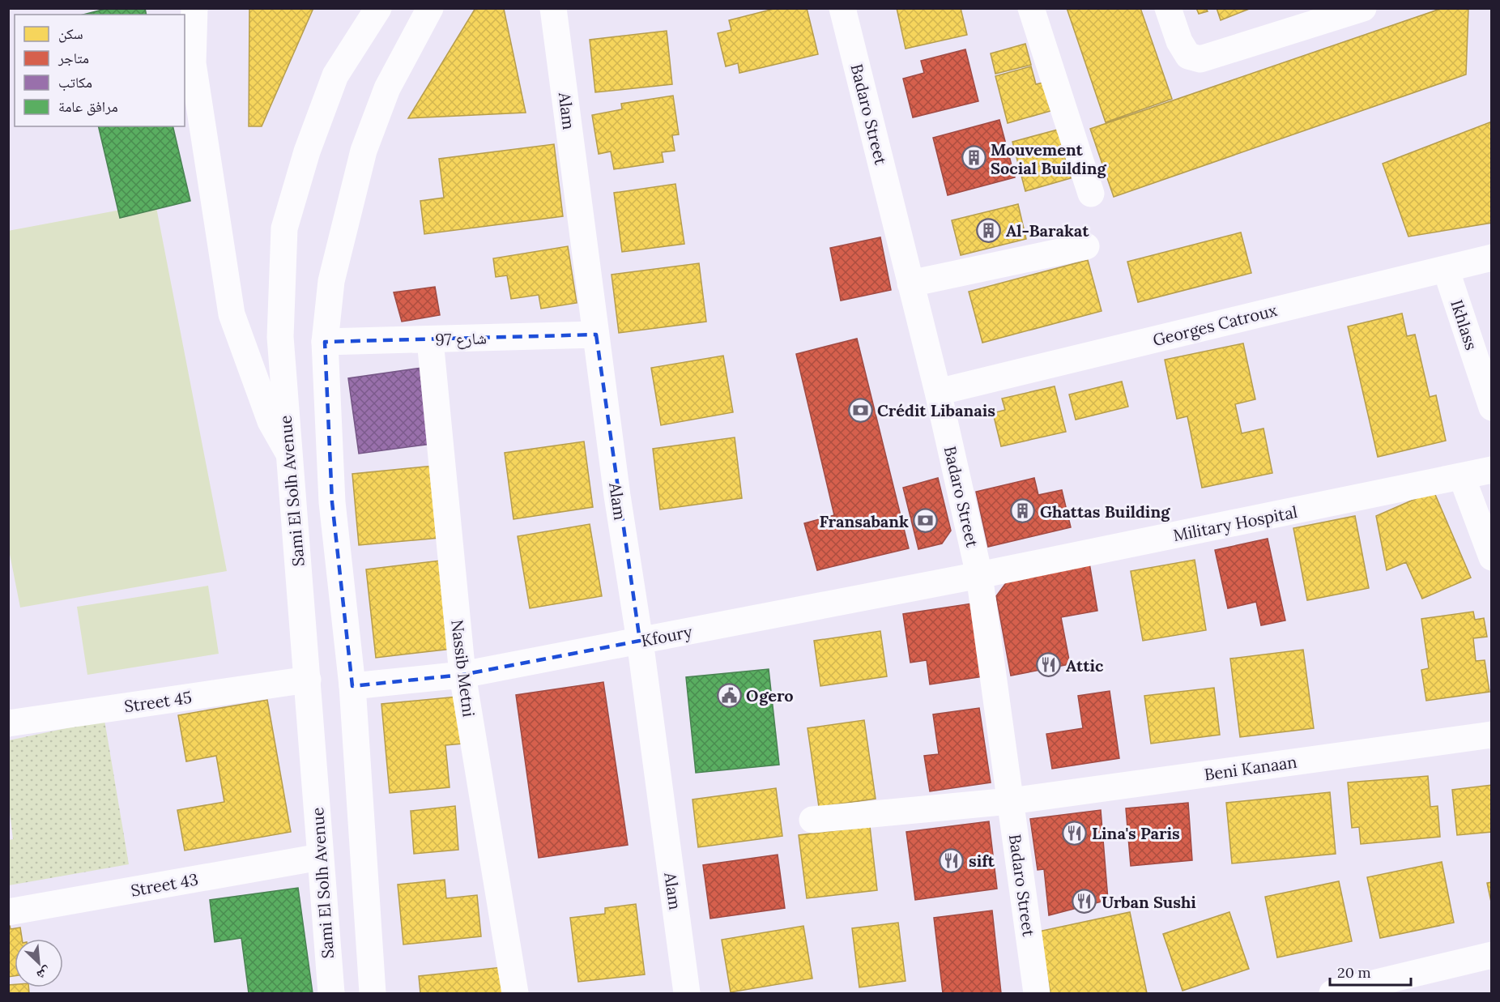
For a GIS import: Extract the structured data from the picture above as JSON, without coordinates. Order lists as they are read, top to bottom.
{
  "streets": {
    "main road": [
      "Alam",
      "Badaro Street",
      "Georges Catroux",
      "Ikhlass",
      "شارع 97",
      "Sami El Solh Avenue",
      "Military Hospital",
      "Kfoury",
      "Nassib Metni",
      "Street 45",
      "Beni Kanaan",
      "Street 43"
    ]
  },
  "crossings": [
    ["Alam", "شارع 97"],
    ["Alam", "Kfoury"],
    ["Badaro Street", "Georges Catroux"],
    ["Badaro Street", "Military Hospital"],
    ["Badaro Street", "Kfoury"],
    ["Badaro Street", "Beni Kanaan"],
    ["Georges Catroux", "Ikhlass"],
    ["شارع 97", "Nassib Metni"],
    ["Sami El Solh Avenue", "Street 45"],
    ["Sami El Solh Avenue", "Street 43"],
    ["Military Hospital", "Kfoury"],
    ["Kfoury", "Nassib Metni"]
  ],
  "places": {
    "building": ["Mouvement Social Building", "Al-Barakat", "Ghattas Building"],
    "bank": ["Crédit Libanais", "Fransabank"],
    "restaurant": [
      "Attic",
      "Lina's Paris",
      "sift",
      "Urban Sushi"
    ],
    "public building": ["Ogero"]
  },
  "legend": [
    "سكن",
    "متاجر",
    "مكاتب",
    "مرافق عامة"
  ],
  "scale_bar": "20 m",
  "north": "bottom right"
}
